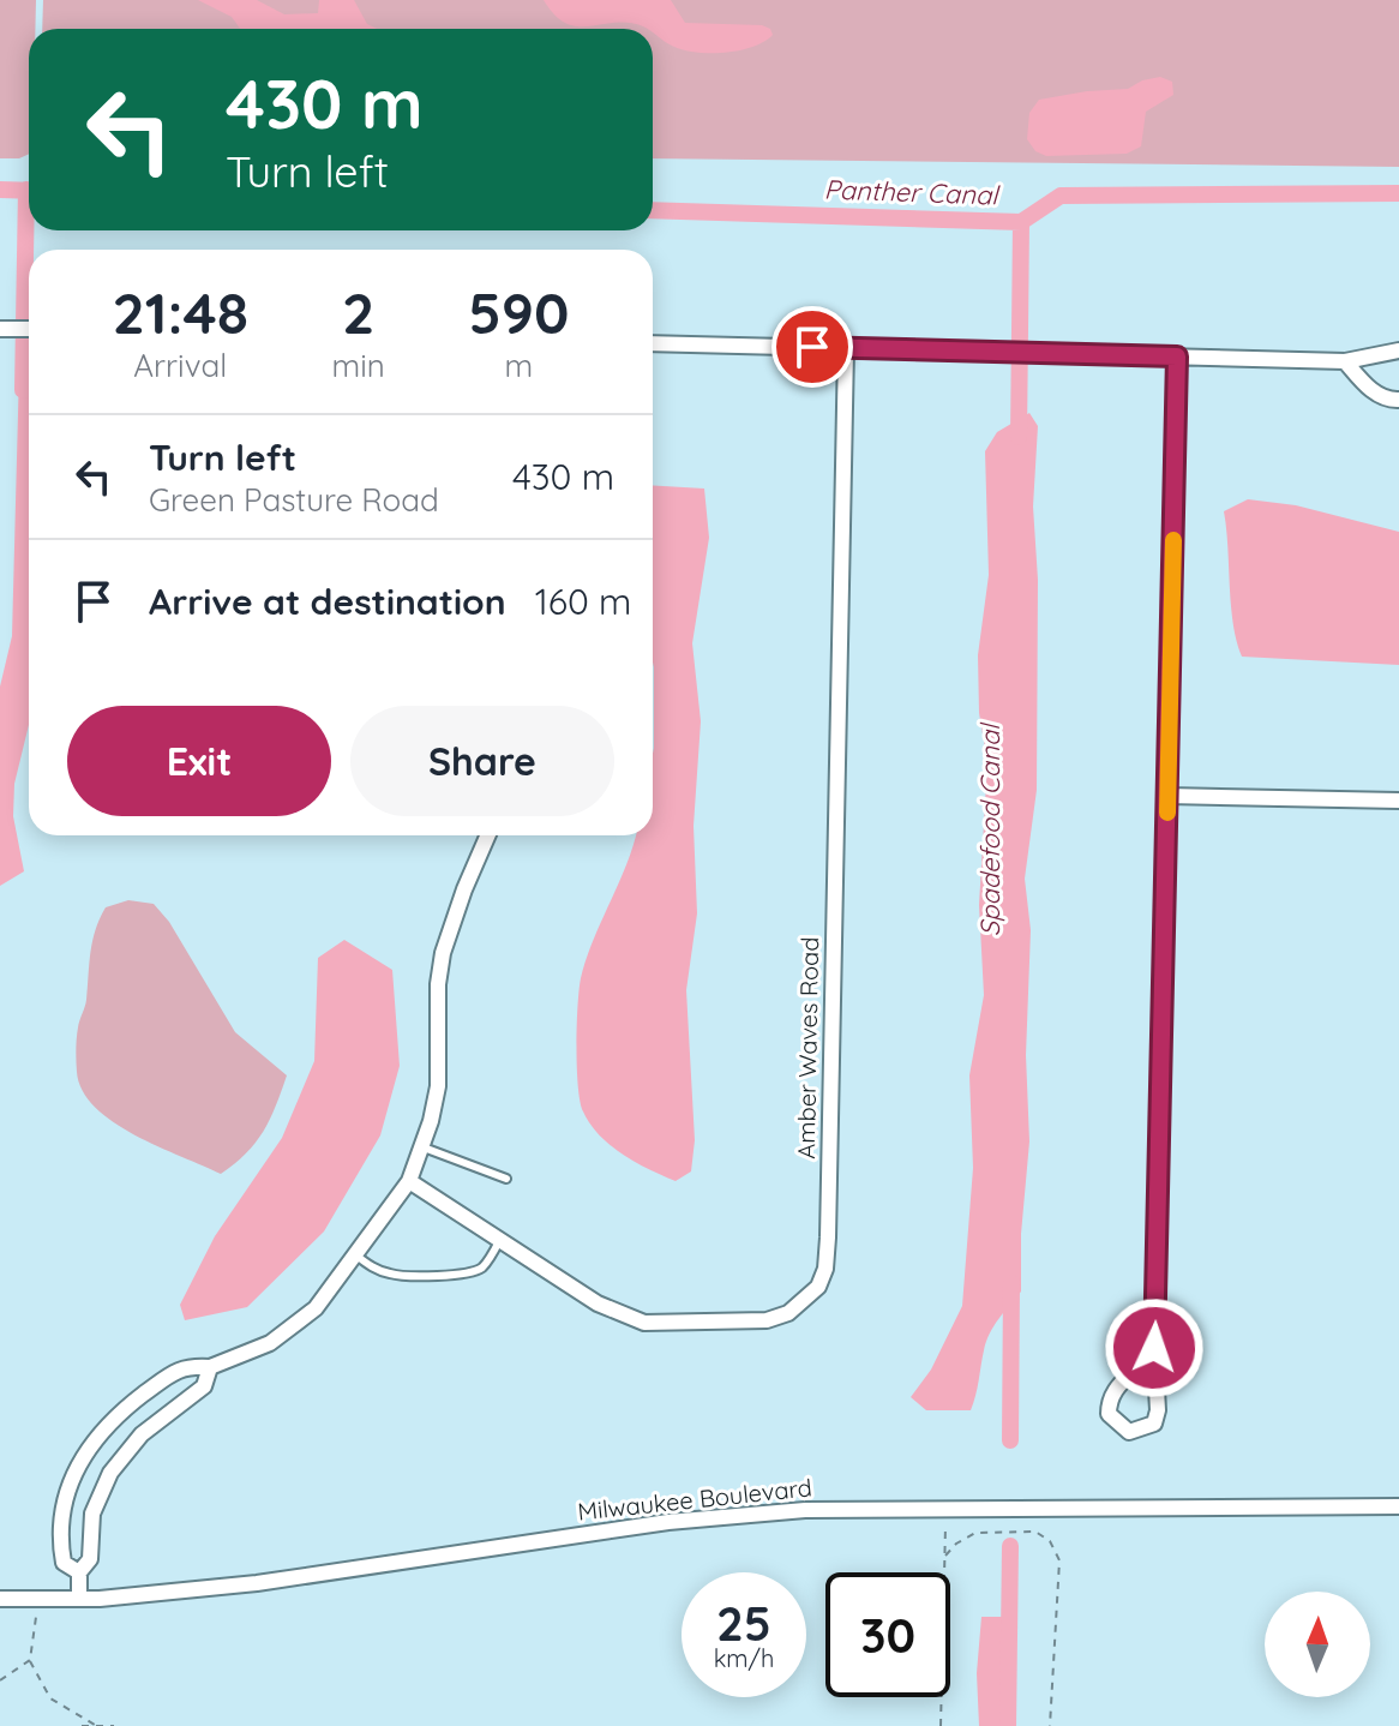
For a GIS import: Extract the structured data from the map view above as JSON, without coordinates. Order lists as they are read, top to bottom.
{
  "streets": {
    "street": ["Amber Waves Road", "Milwaukee Boulevard"]
  },
  "water": ["Panther Canal", "Spadefood Canal"],
  "north": "top",
  "page": {
    "turn": ["430 m", "Turn left"],
    "eta": [
      "21:48",
      "Arrival",
      "2",
      "min",
      "590",
      "m"
    ],
    "list": [
      {
        "name": "Turn left",
        "note": "Green Pasture Road",
        "value": "430 m"
      },
      {
        "name": "Arrive at destination",
        "value": "160 m"
      }
    ],
    "buttons": ["Exit", "Share"],
    "speed": "25 km/h",
    "limit": "30"
  }
}
